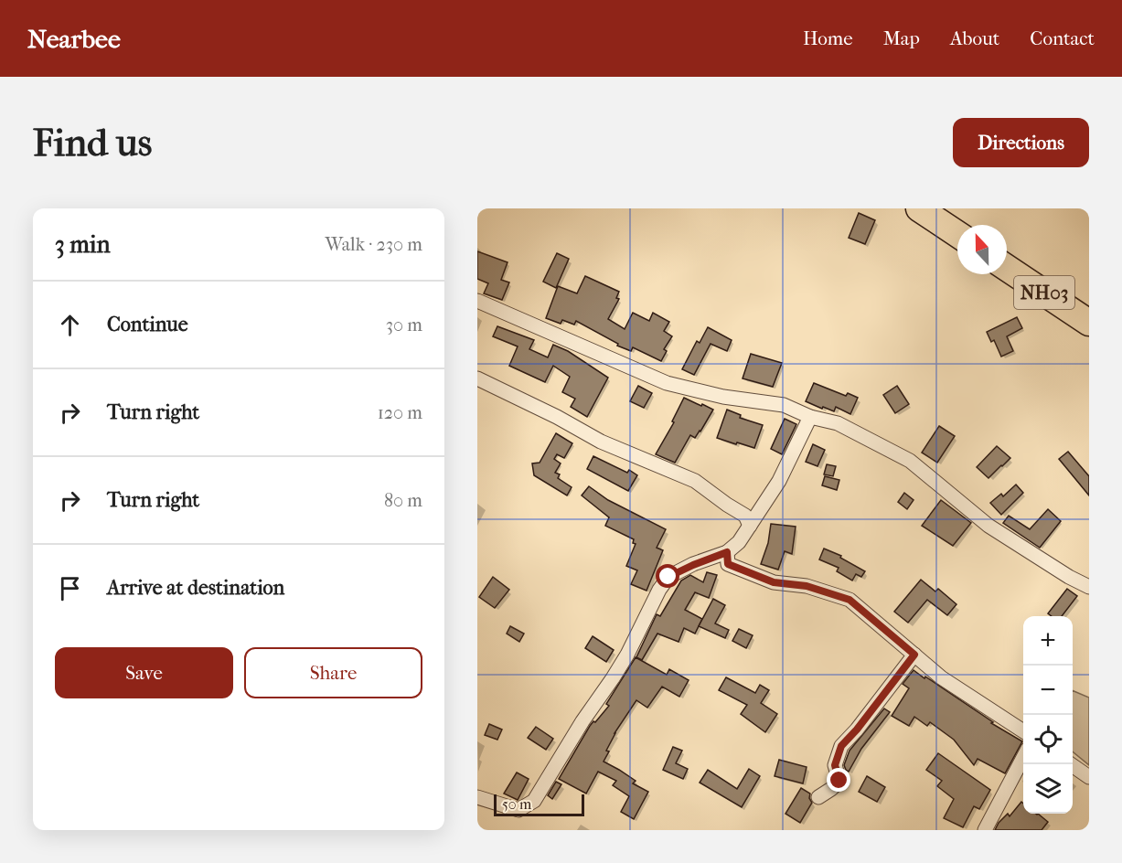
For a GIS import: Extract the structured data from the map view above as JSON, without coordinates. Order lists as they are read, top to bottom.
{
  "streets": {
    "highway": ["NH03"]
  },
  "scale_bar": "50 m",
  "north": "top",
  "page": {
    "header": "Nearbee",
    "nav": [
      "Home",
      "Map",
      "About",
      "Contact"
    ],
    "buttons": [
      "Directions",
      ["Save", "Share"]
    ],
    "title": "Find us",
    "heading": ["3 min", "Walk · 230 m"],
    "list": [
      ["Continue", "30 m"],
      ["Turn right", "120 m"],
      ["Turn right", "80 m"],
      "Arrive at destination"
    ],
    "map_buttons": ["+", "−"],
    "scale": "50 m"
  }
}
